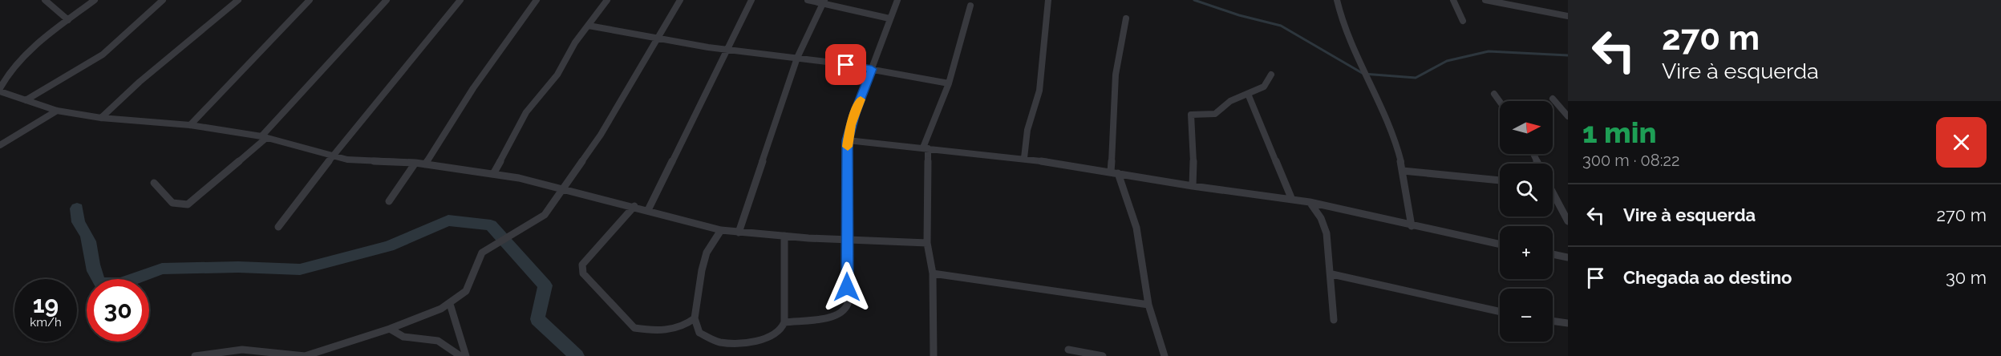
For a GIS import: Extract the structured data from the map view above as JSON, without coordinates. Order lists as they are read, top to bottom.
{
  "north": "right",
  "page": {
    "turn": ["270 m", "Vire à esquerda"],
    "map_buttons": ["+", "−"],
    "heading": ["1 min", "300 m · 08:22"],
    "list": [
      {
        "name": "Vire à esquerda",
        "value": "270 m"
      },
      {
        "name": "Chegada ao destino",
        "value": "30 m"
      }
    ],
    "speed": "19 km/h",
    "limit": "30"
  }
}
